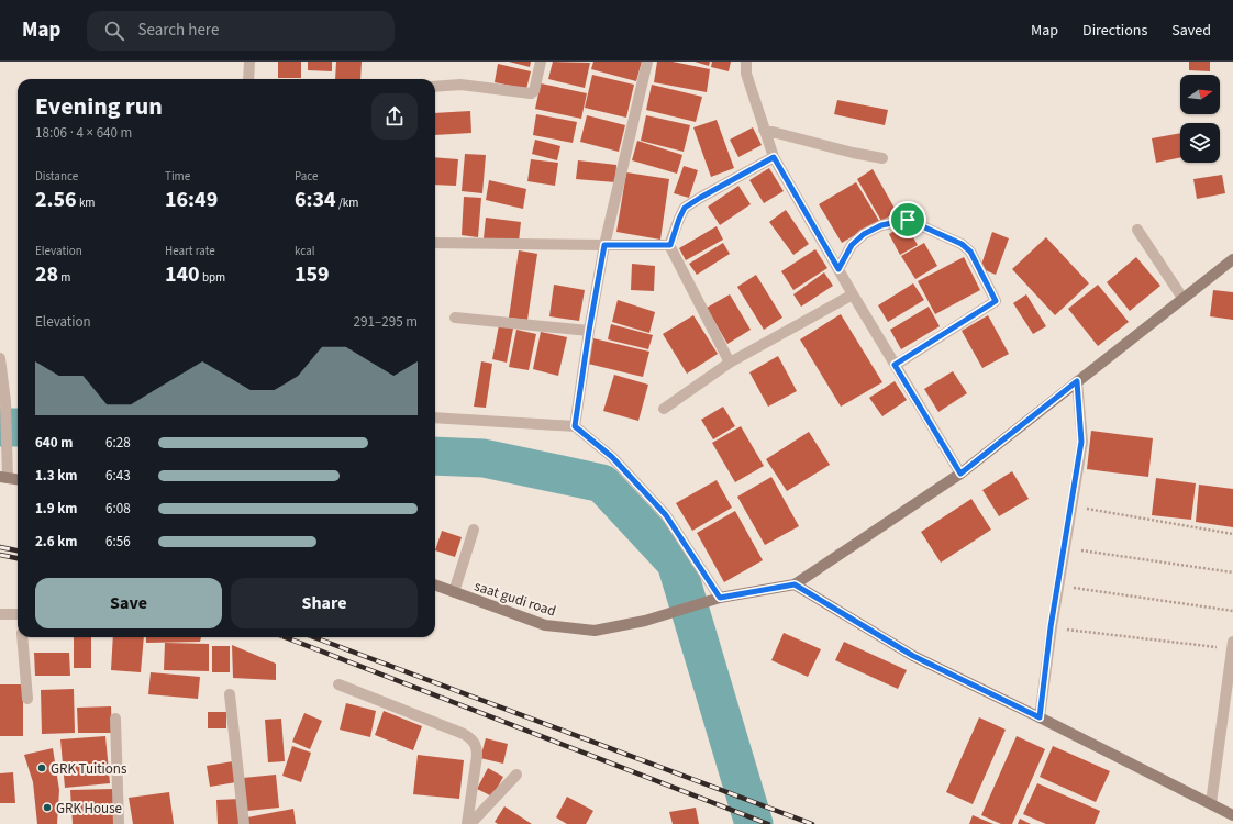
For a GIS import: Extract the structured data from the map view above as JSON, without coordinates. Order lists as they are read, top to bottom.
{
  "streets": {
    "street": ["saat gudi road"]
  },
  "places": ["GRK Tuitions", "GRK House"],
  "north": "right",
  "page": {
    "header": "Map",
    "search": "Search here",
    "nav": ["Map", "Directions", "Saved"],
    "heading": ["Evening run", "18:06 · 4 × 640 m"],
    "stats": [
      ["Distance", "2.56 km"],
      ["Time", "16:49"],
      ["Pace", "6:34 /km"],
      ["Elevation", "28 m"],
      ["Heart rate", "140 bpm"],
      ["kcal", "159"]
    ],
    "chart": ["Elevation", "291–295 m"],
    "list": [
      {
        "name": "640 m",
        "note": "6:28"
      },
      {
        "name": "1.3 km",
        "note": "6:43"
      },
      {
        "name": "1.9 km",
        "note": "6:08"
      },
      {
        "name": "2.6 km",
        "note": "6:56"
      }
    ],
    "buttons": ["Save", "Share"]
  }
}
